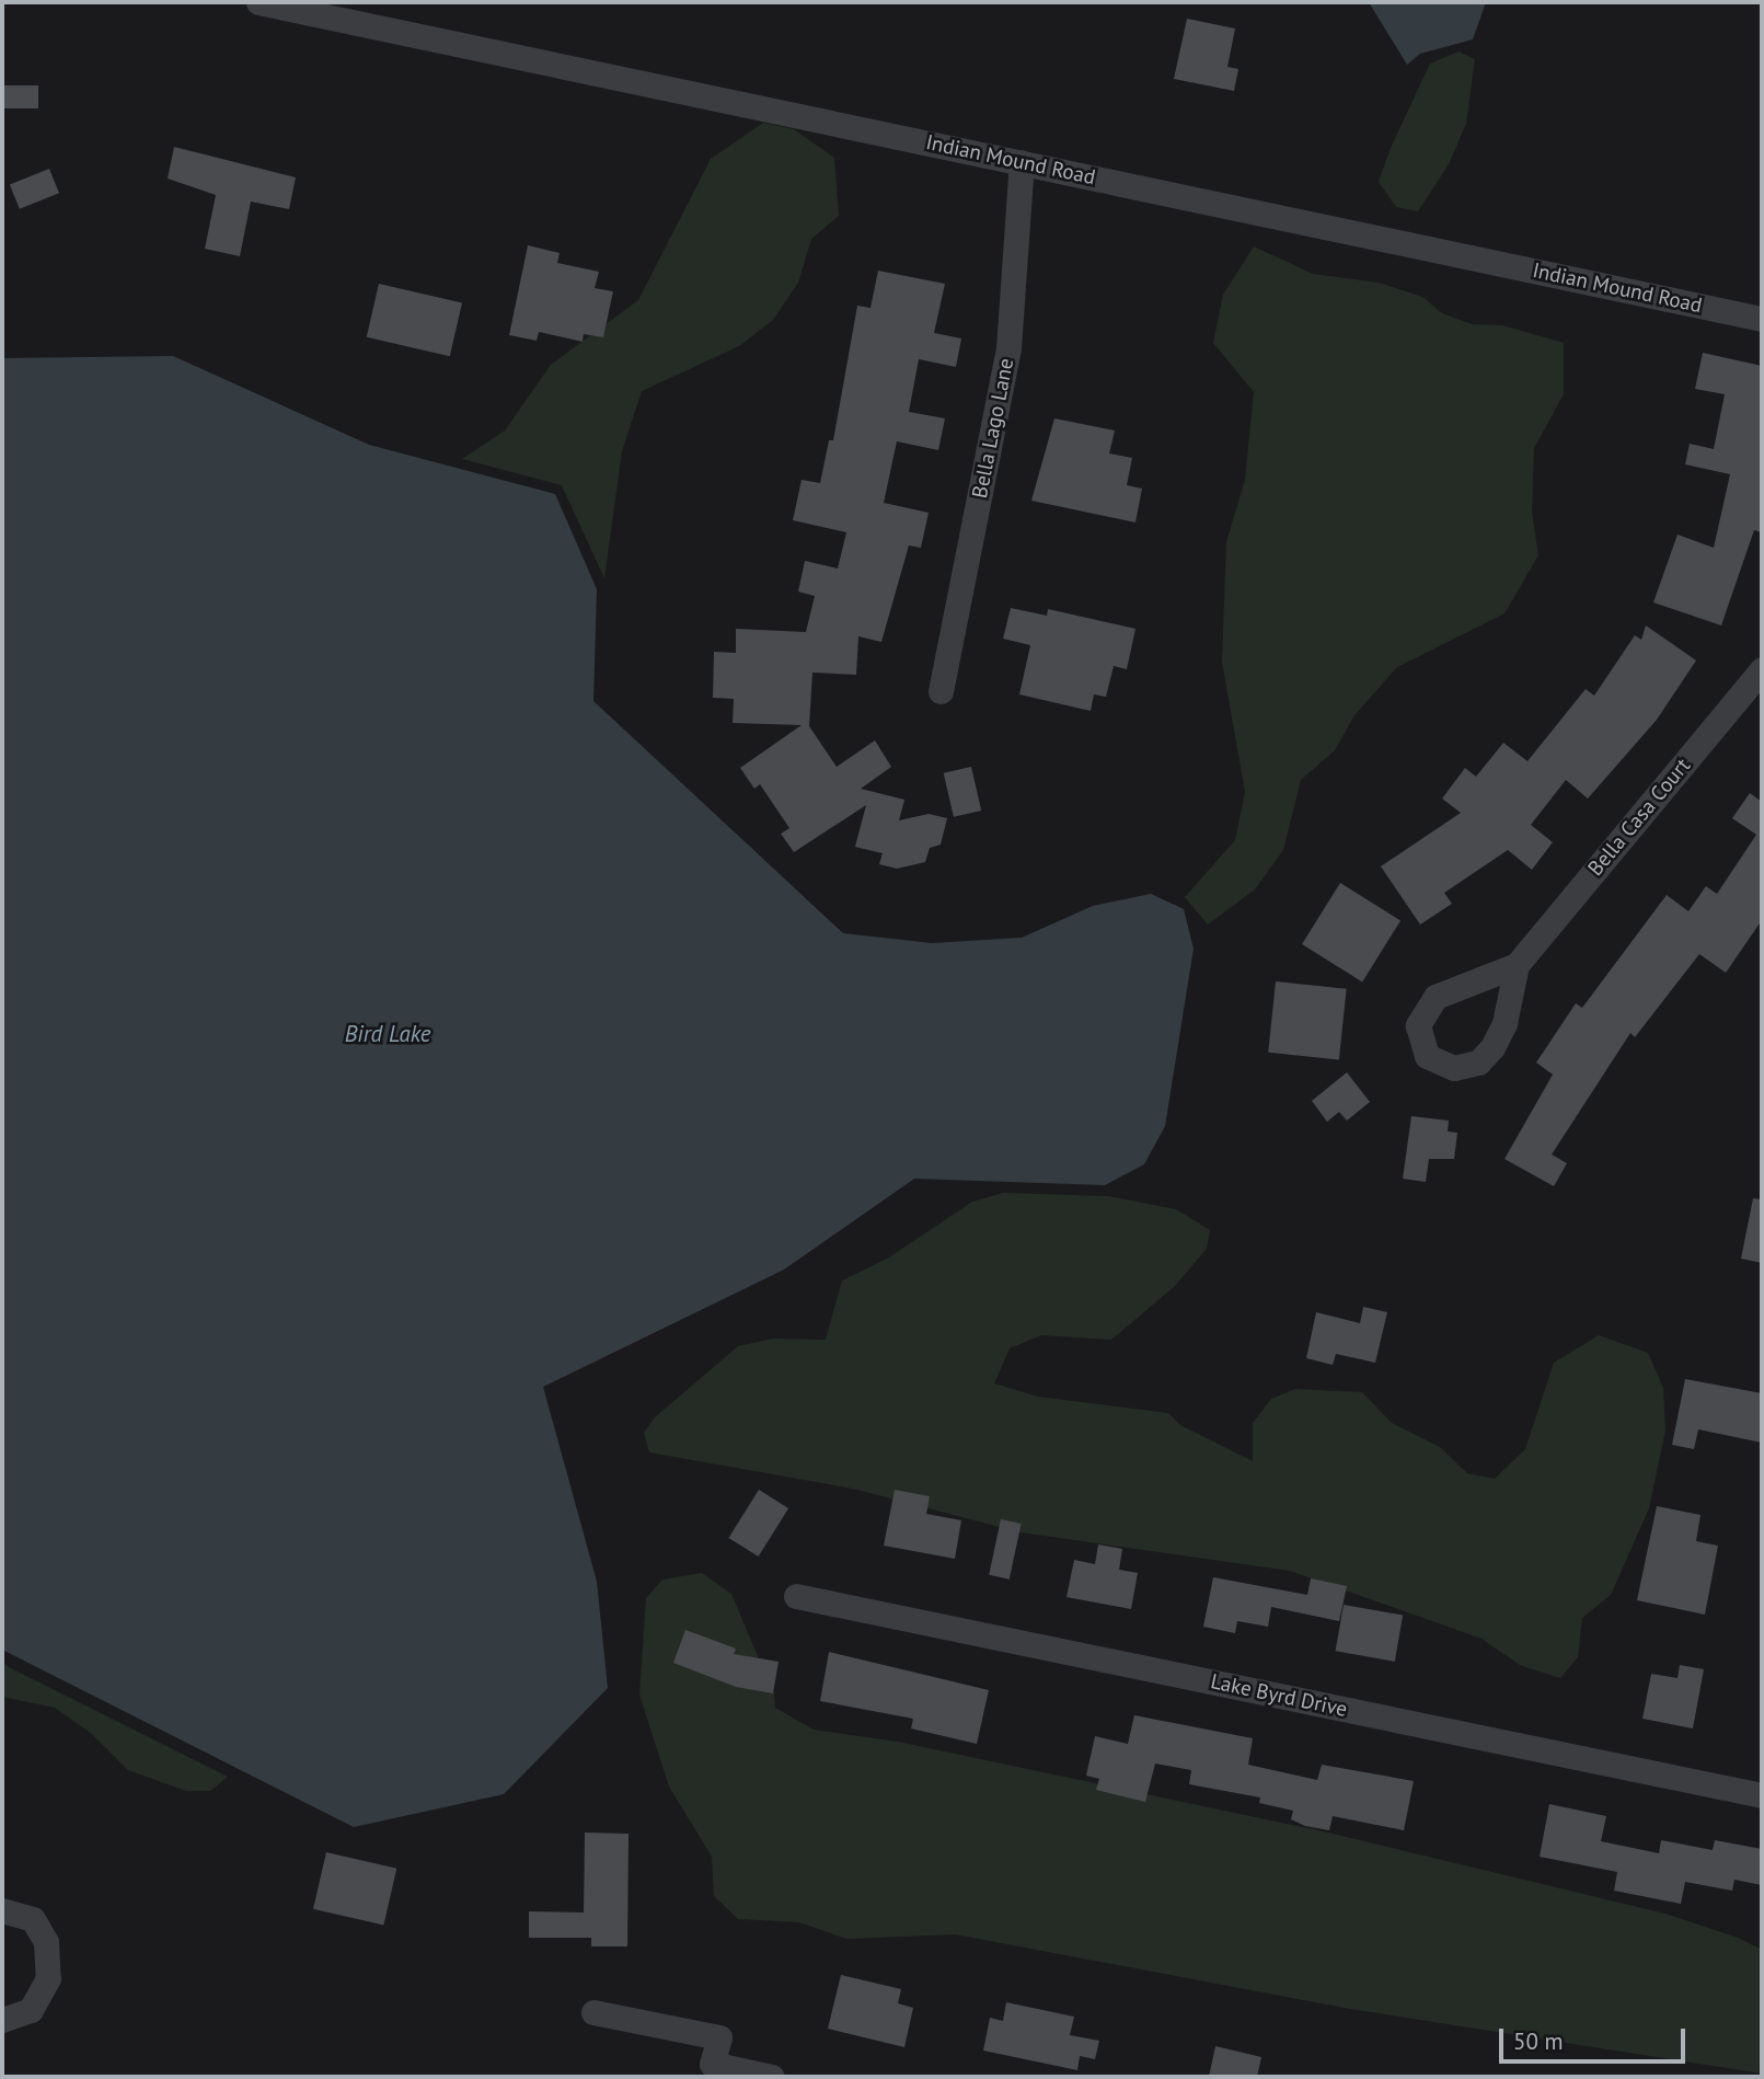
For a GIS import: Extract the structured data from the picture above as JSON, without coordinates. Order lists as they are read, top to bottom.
{
  "streets": {
    "street": [
      "Indian Mound Road",
      "Bella Lago Lane",
      "Bella Casa Court",
      "Lake Byrd Drive"
    ]
  },
  "crossings": [
    ["Indian Mound Road", "Bella Lago Lane"]
  ],
  "water": ["Bird Lake"],
  "scale_bar": "50 m"
}
